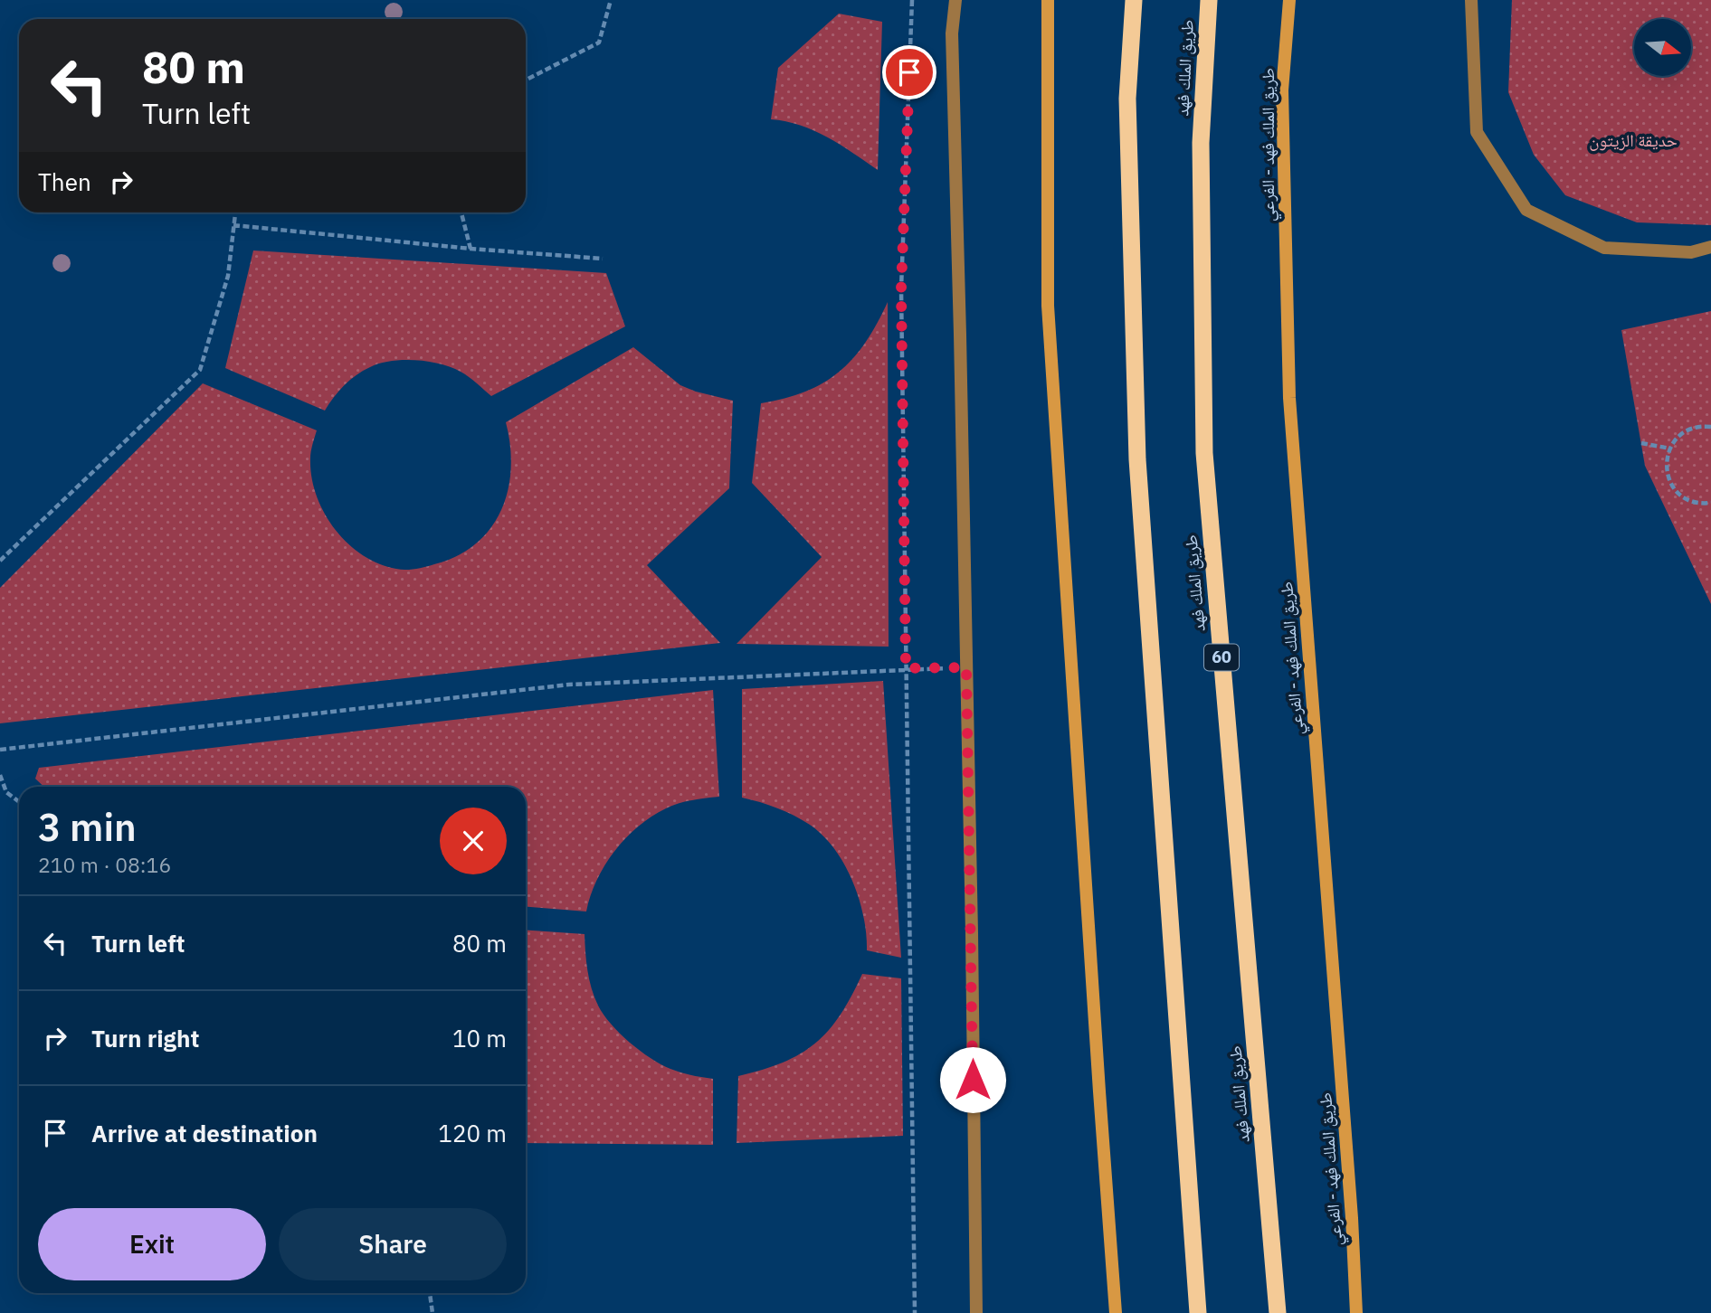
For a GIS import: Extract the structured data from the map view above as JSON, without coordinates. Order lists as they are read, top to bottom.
{
  "streets": {
    "highway": ["طريق الملك فهد", "60"],
    "main road": ["طريق الملك فهد - الفرعي"]
  },
  "parks": ["حديقة الزيتون"],
  "north": "right",
  "page": {
    "turn": ["80 m", "Turn left"],
    "then": "Then",
    "heading": ["3 min", "210 m · 08:16"],
    "list": [
      {
        "name": "Turn left",
        "value": "80 m"
      },
      {
        "name": "Turn right",
        "value": "10 m"
      },
      {
        "name": "Arrive at destination",
        "value": "120 m"
      }
    ],
    "buttons": ["Exit", "Share"]
  }
}
